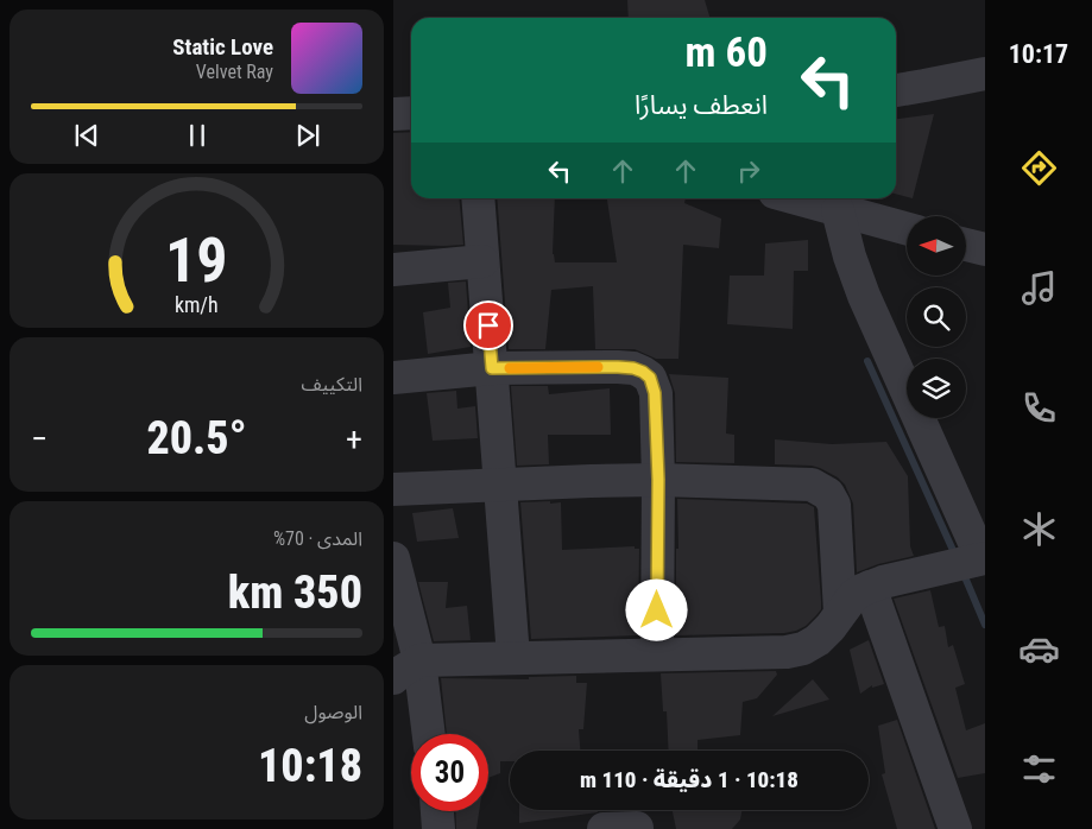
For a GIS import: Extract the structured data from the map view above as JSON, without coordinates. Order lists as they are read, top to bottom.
{
  "north": "left",
  "page": {
    "tabs": "10:17",
    "turn": ["60 m", "انعطف يسارًا"],
    "song": ["Static Love", "Velvet Ray"],
    "tile": [
      "التكييف",
      ["المدى · 70%", "350 km"],
      ["الوصول", "10:18"]
    ],
    "heat": ["−", "20.5°", "+"],
    "limit": "30",
    "trip": "10:18 · 1 دقيقة · 110 m",
    "gauge": ["19", "km/h"]
  }
}
